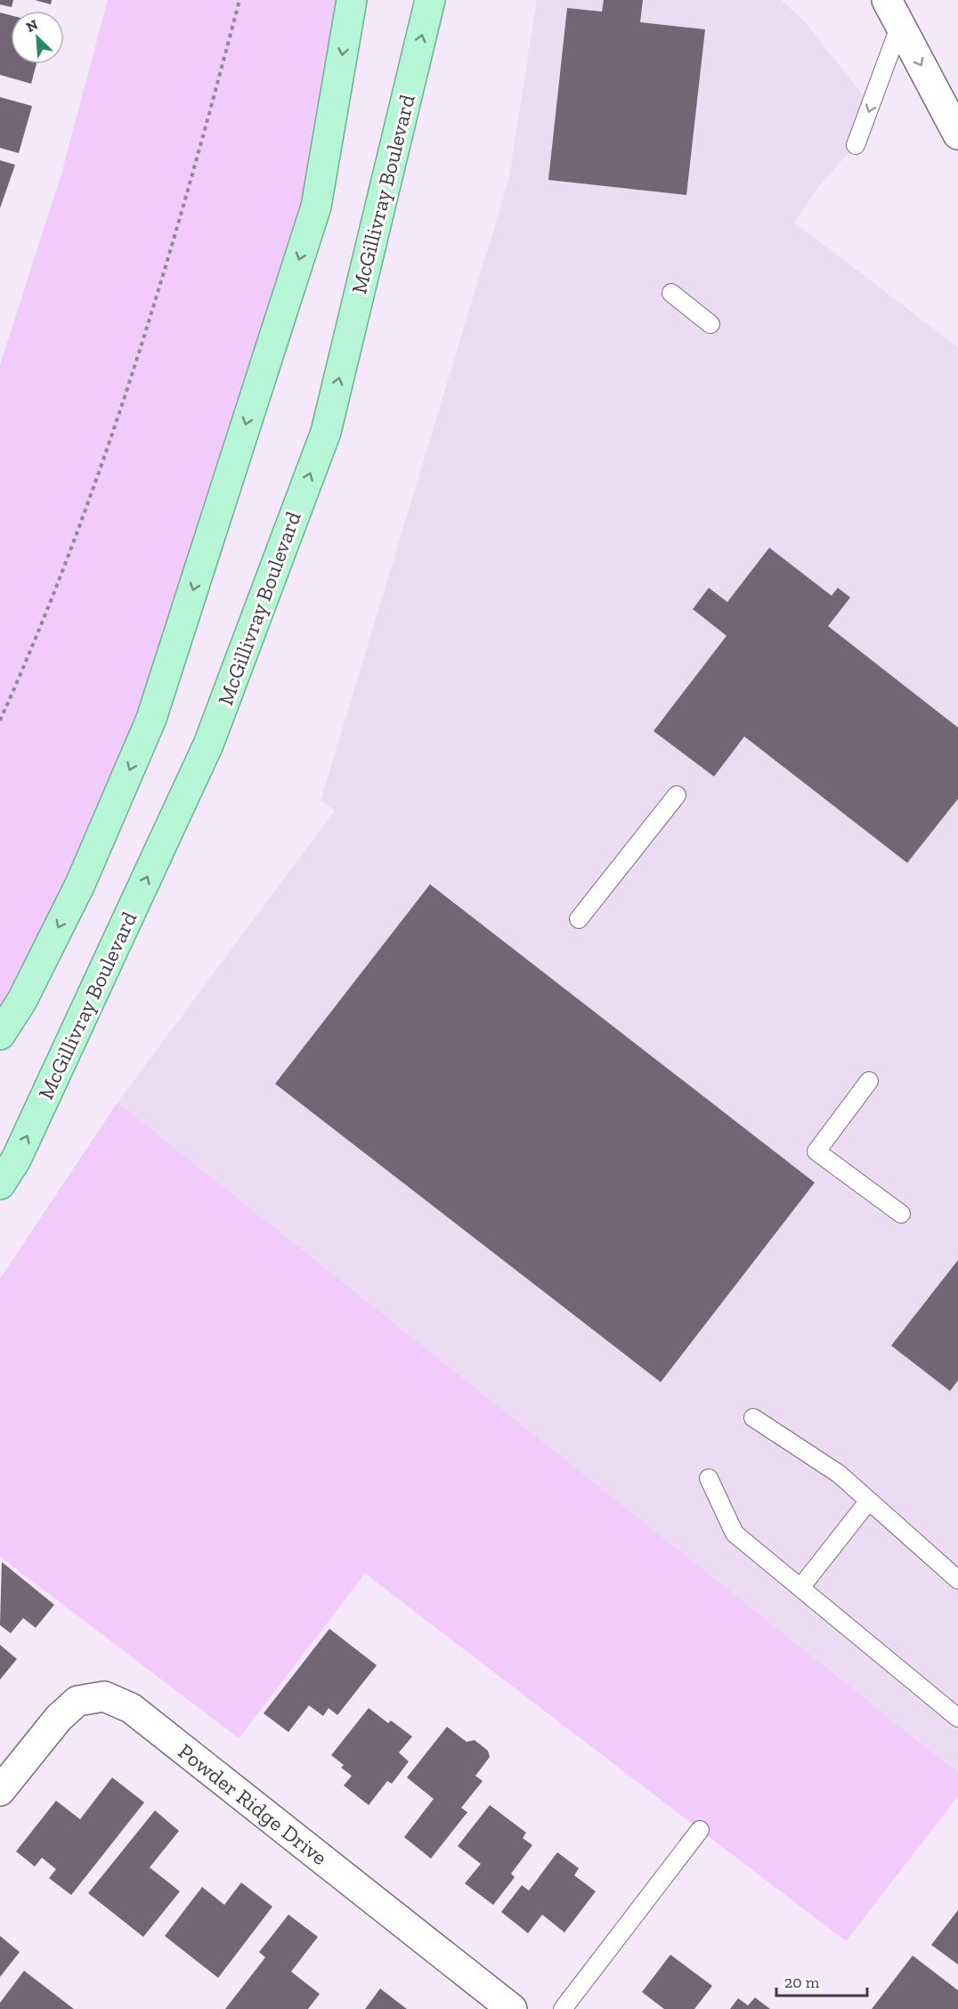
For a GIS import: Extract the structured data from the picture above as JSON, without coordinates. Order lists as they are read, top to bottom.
{
  "streets": {
    "main road": ["McGillivray Boulevard"],
    "street": ["Powder Ridge Drive"]
  },
  "scale_bar": "20 m",
  "north": "top left"
}
